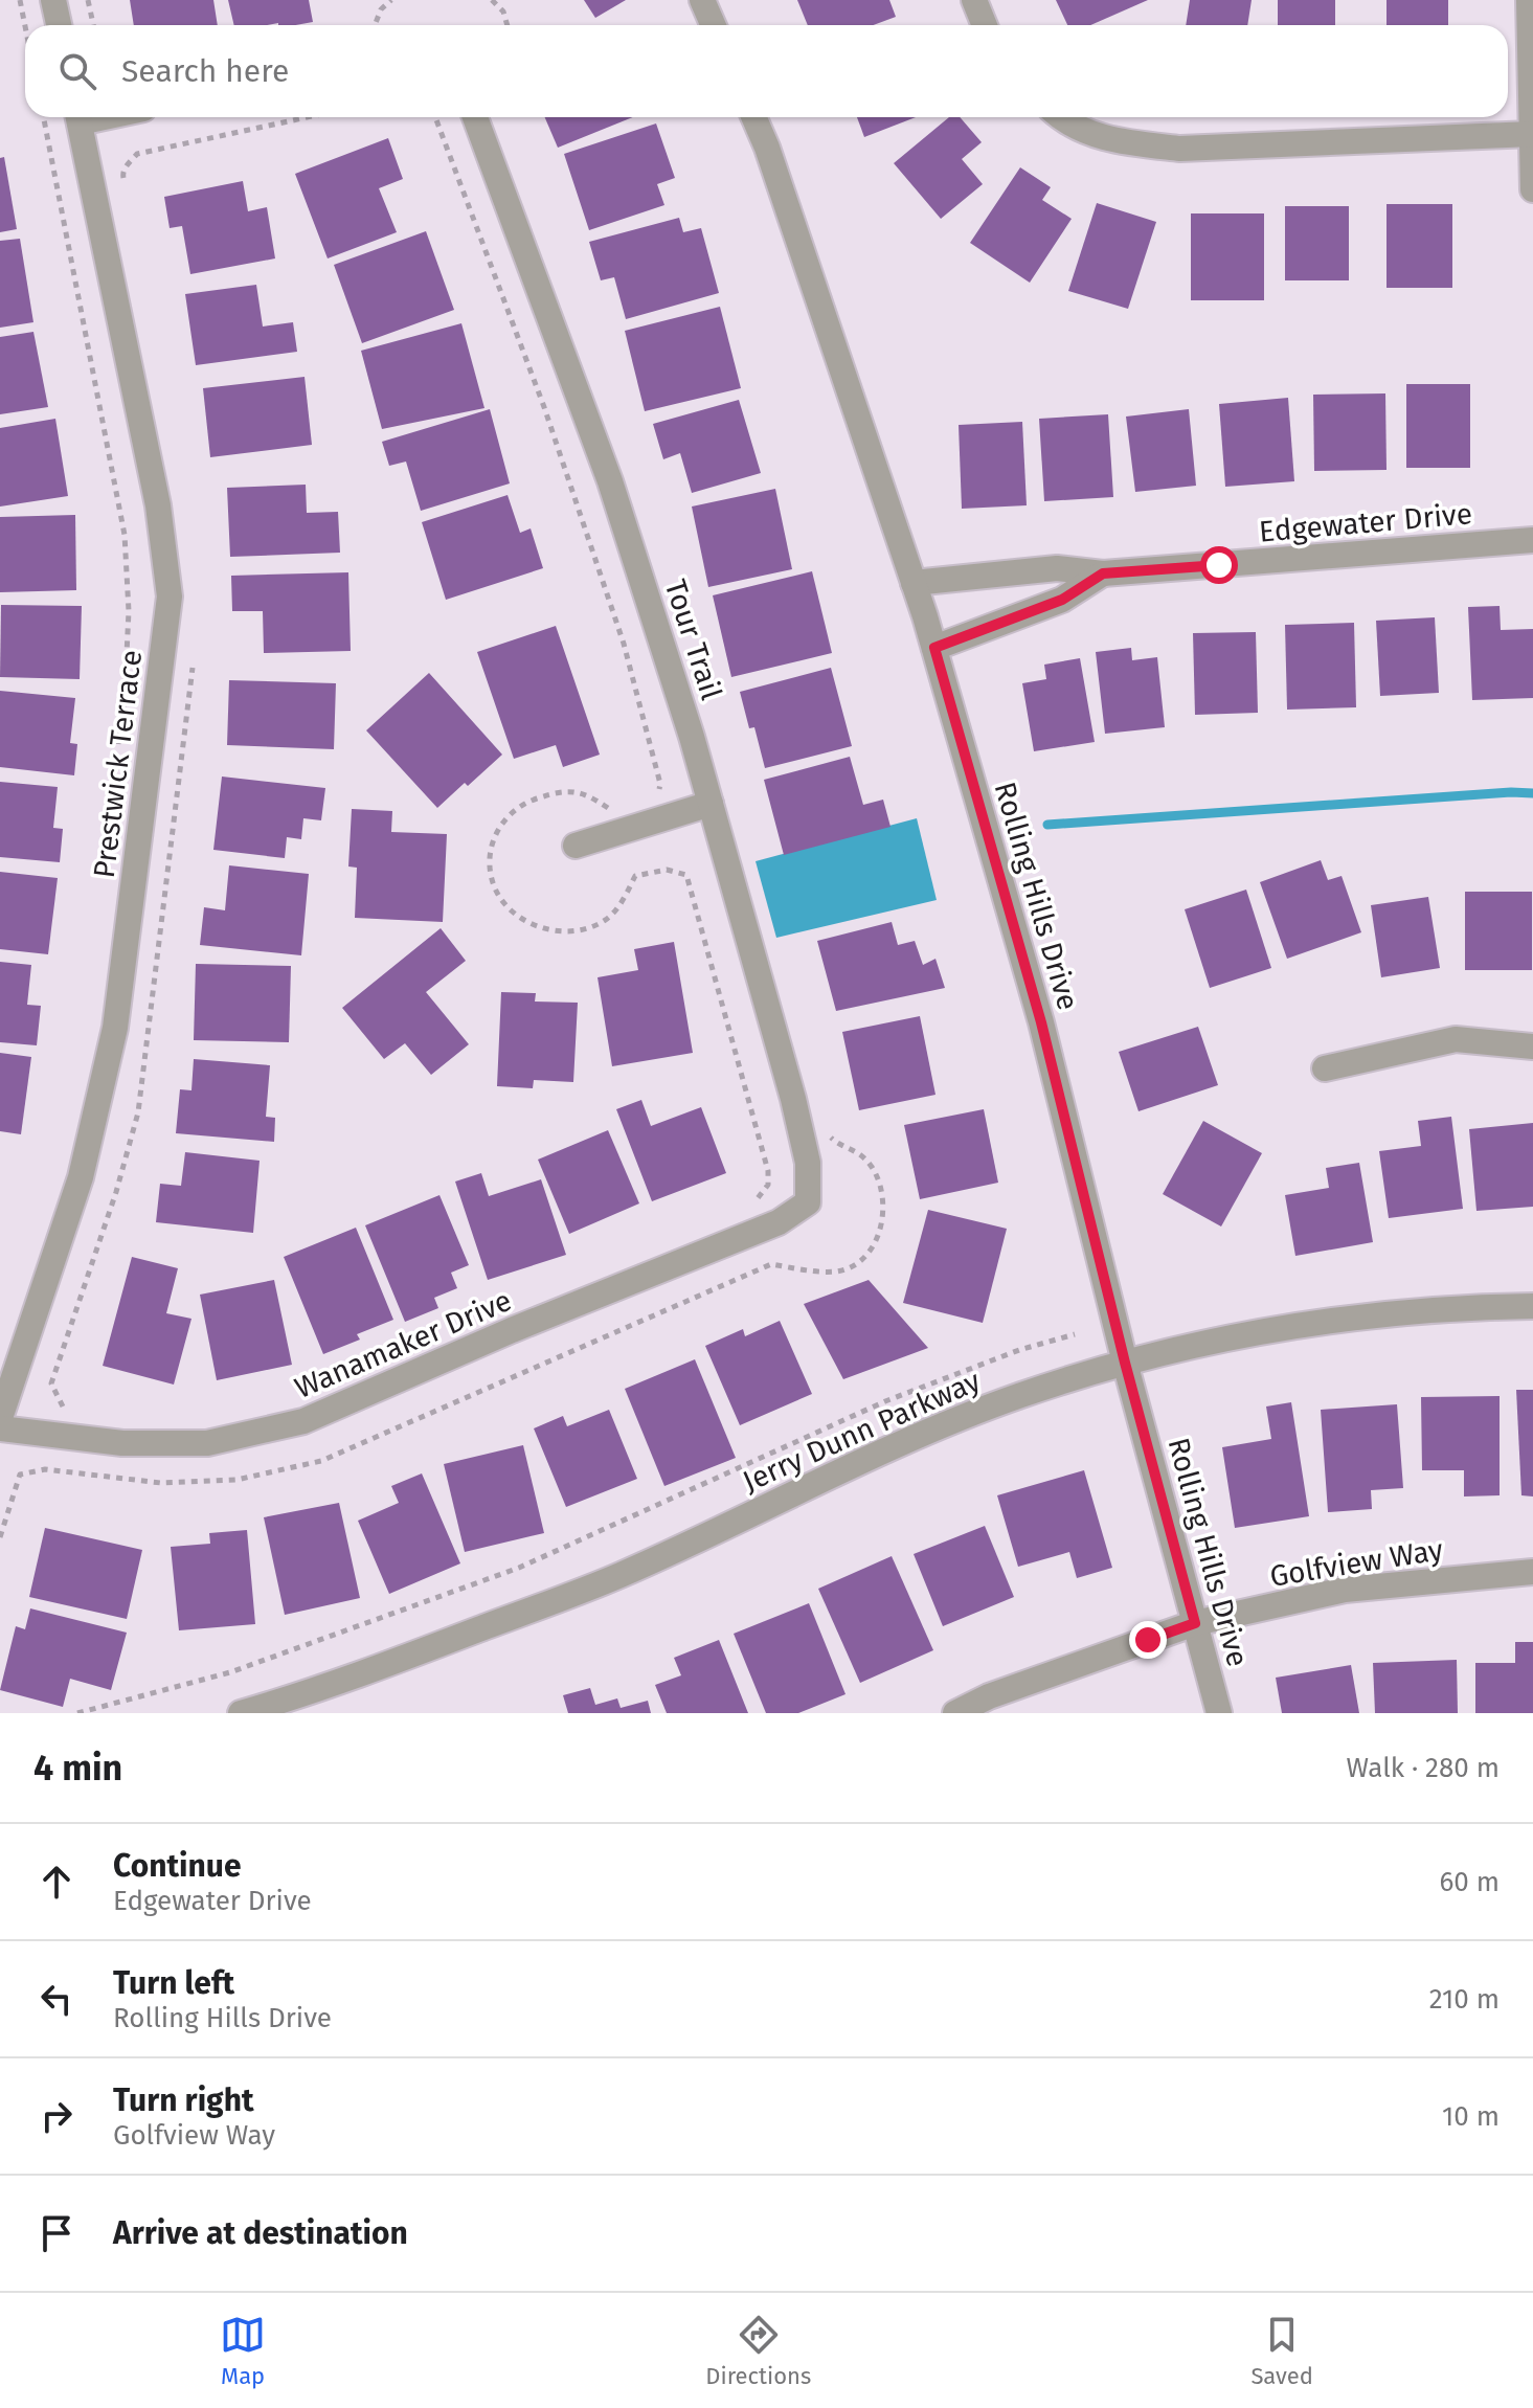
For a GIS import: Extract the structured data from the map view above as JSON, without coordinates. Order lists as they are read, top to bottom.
{
  "streets": {
    "street": [
      "Edgewater Drive",
      "Tour Trail",
      "Prestwick Terrace",
      "Rolling Hills Drive",
      "Wanamaker Drive",
      "Jerry Dunn Parkway",
      "Golfview Way"
    ]
  },
  "crossings": [
    ["Edgewater Drive", "Rolling Hills Drive"],
    ["Tour Trail", "Wanamaker Drive"],
    ["Rolling Hills Drive", "Jerry Dunn Parkway"],
    ["Rolling Hills Drive", "Golfview Way"]
  ],
  "page": {
    "search": "Search here",
    "heading": ["4 min", "Walk · 280 m"],
    "list": [
      ["Continue", "Edgewater Drive", "60 m"],
      ["Turn left", "Rolling Hills Drive", "210 m"],
      ["Turn right", "Golfview Way", "10 m"],
      "Arrive at destination"
    ],
    "nav": ["Map", "Directions", "Saved"]
  }
}
